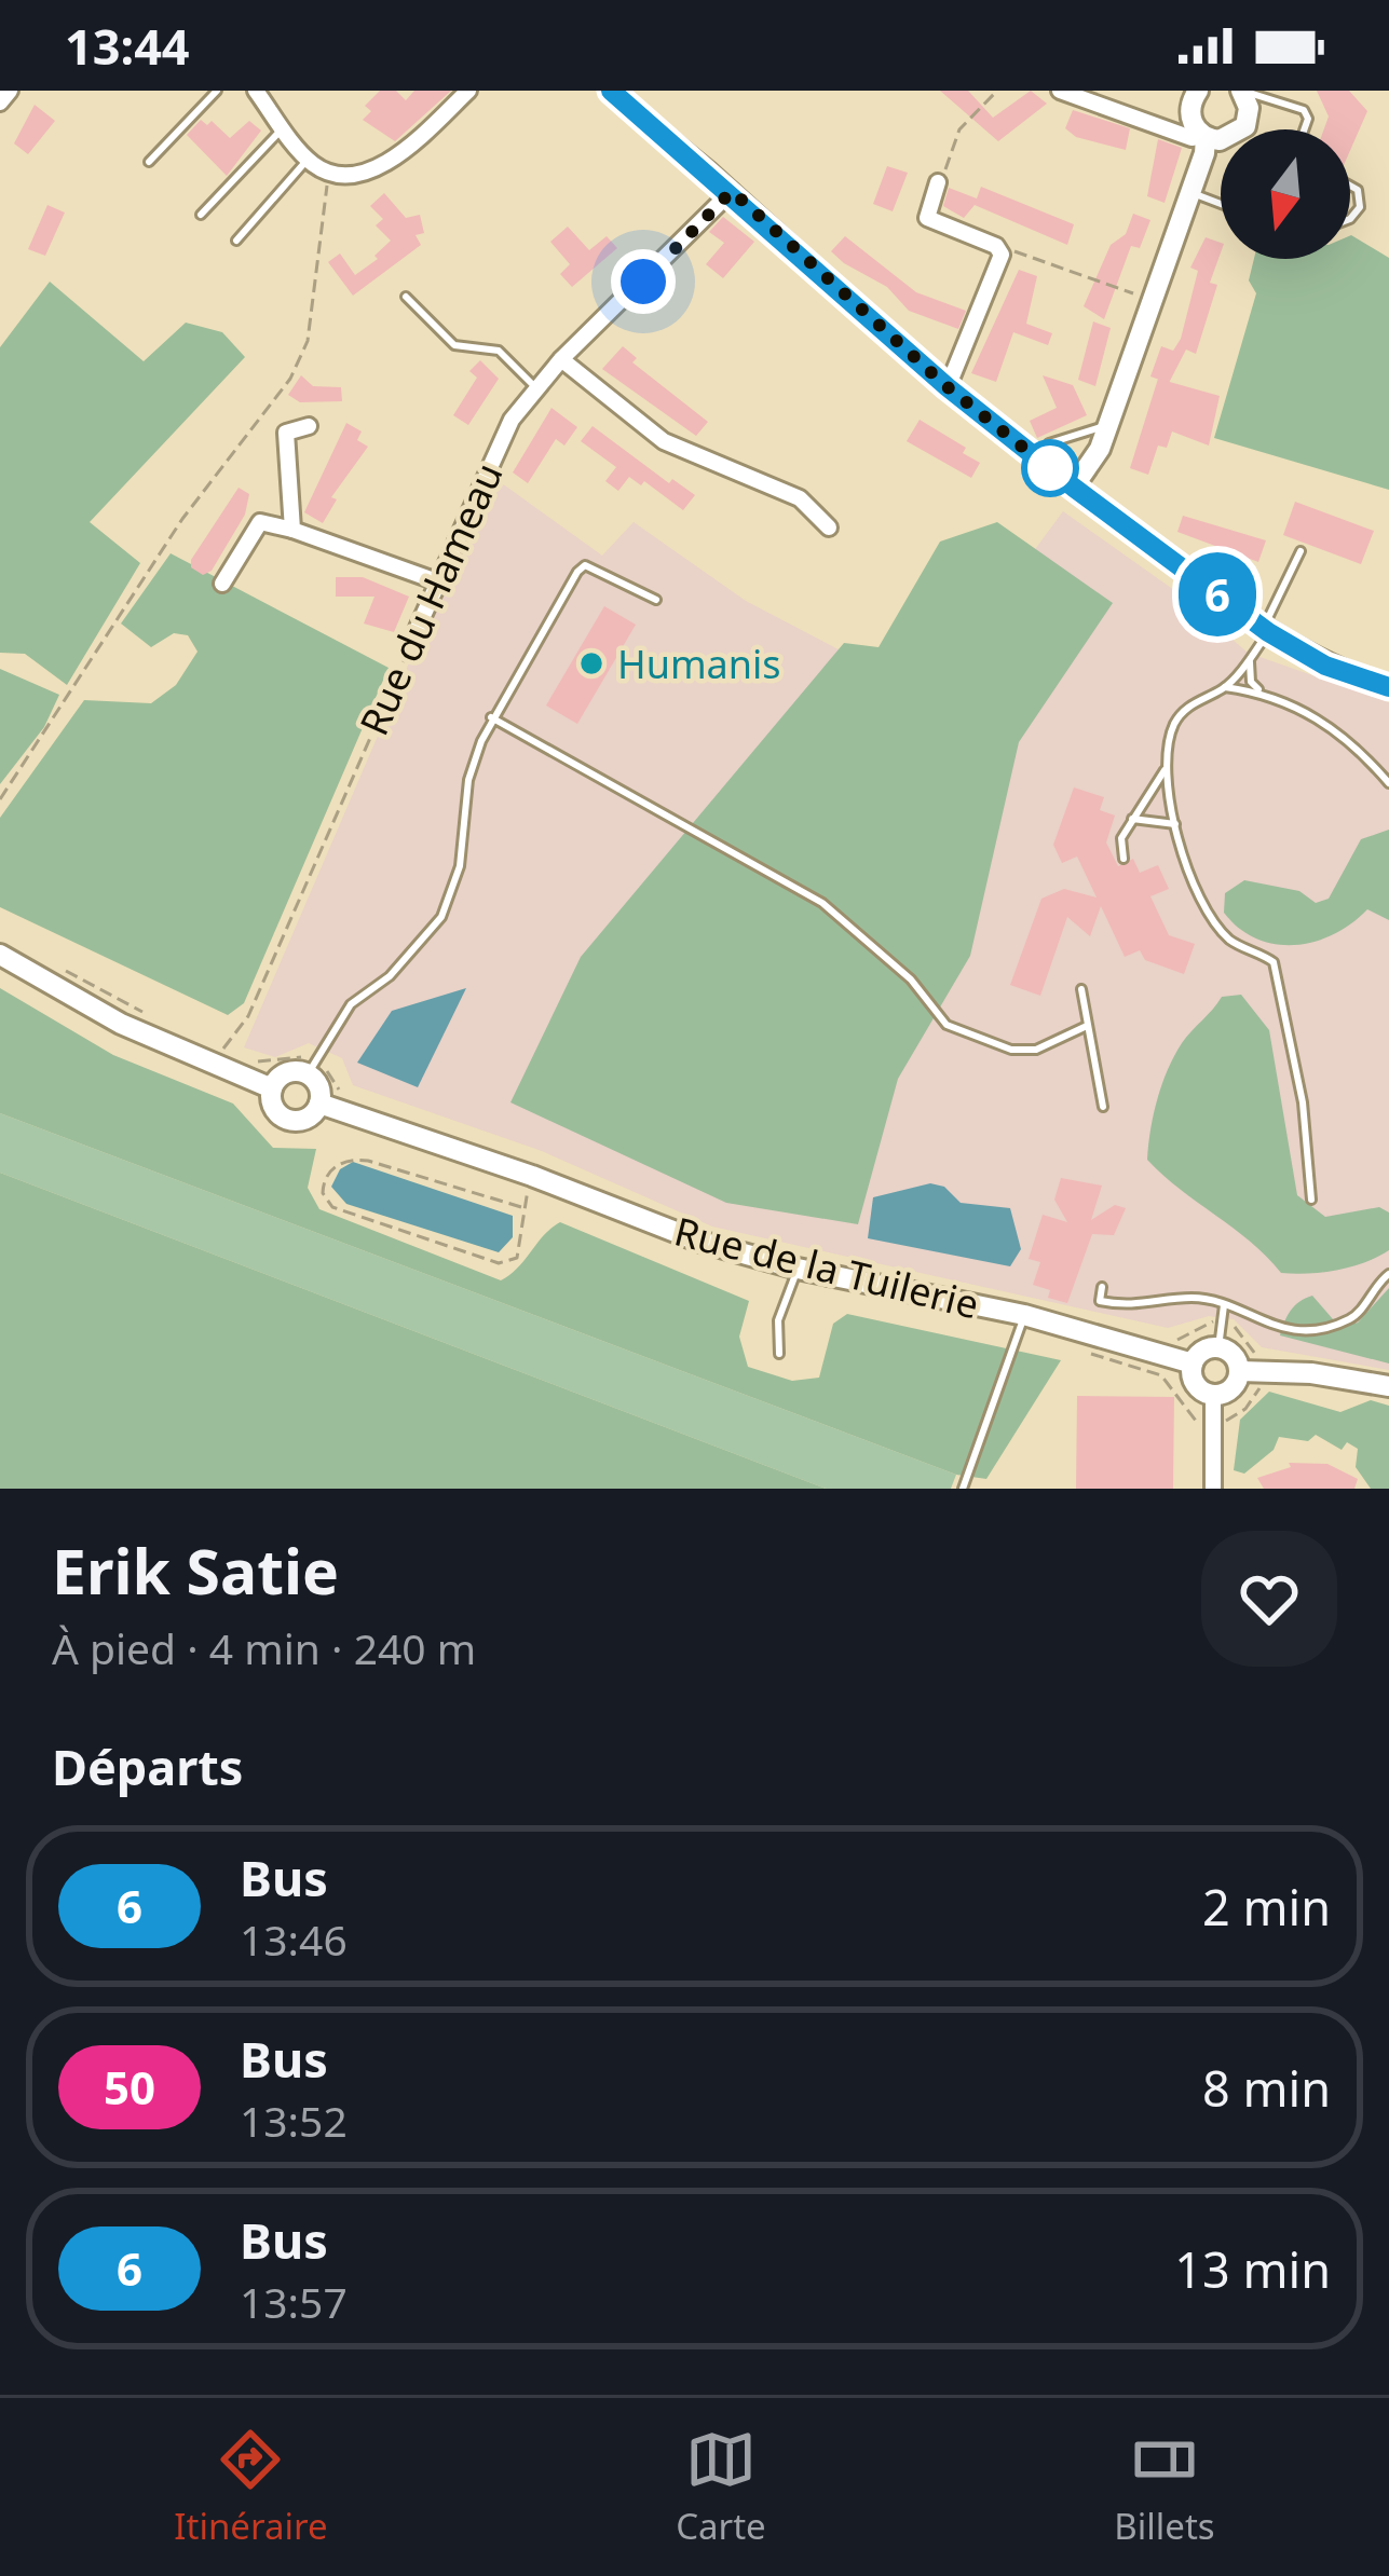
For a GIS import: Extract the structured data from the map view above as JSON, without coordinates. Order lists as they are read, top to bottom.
{
  "streets": {
    "street": ["Rue du Hameau", "Rue de la Tuilerie"]
  },
  "places": ["Humanis"],
  "lines": ["bus line 6"],
  "north": "bottom",
  "page": {
    "status": "13:44",
    "on_map": "6",
    "heading": [
      ["Erik Satie", "À pied · 4 min · 240 m"],
      "Départs"
    ],
    "list": [
      {
        "mark": "6",
        "name": "Bus",
        "note": "13:46",
        "value": "2 min"
      },
      {
        "mark": "50",
        "name": "Bus",
        "note": "13:52",
        "value": "8 min"
      },
      {
        "mark": "6",
        "name": "Bus",
        "note": "13:57",
        "value": "13 min"
      }
    ],
    "tabs": ["Itinéraire", "Carte", "Billets"]
  }
}
